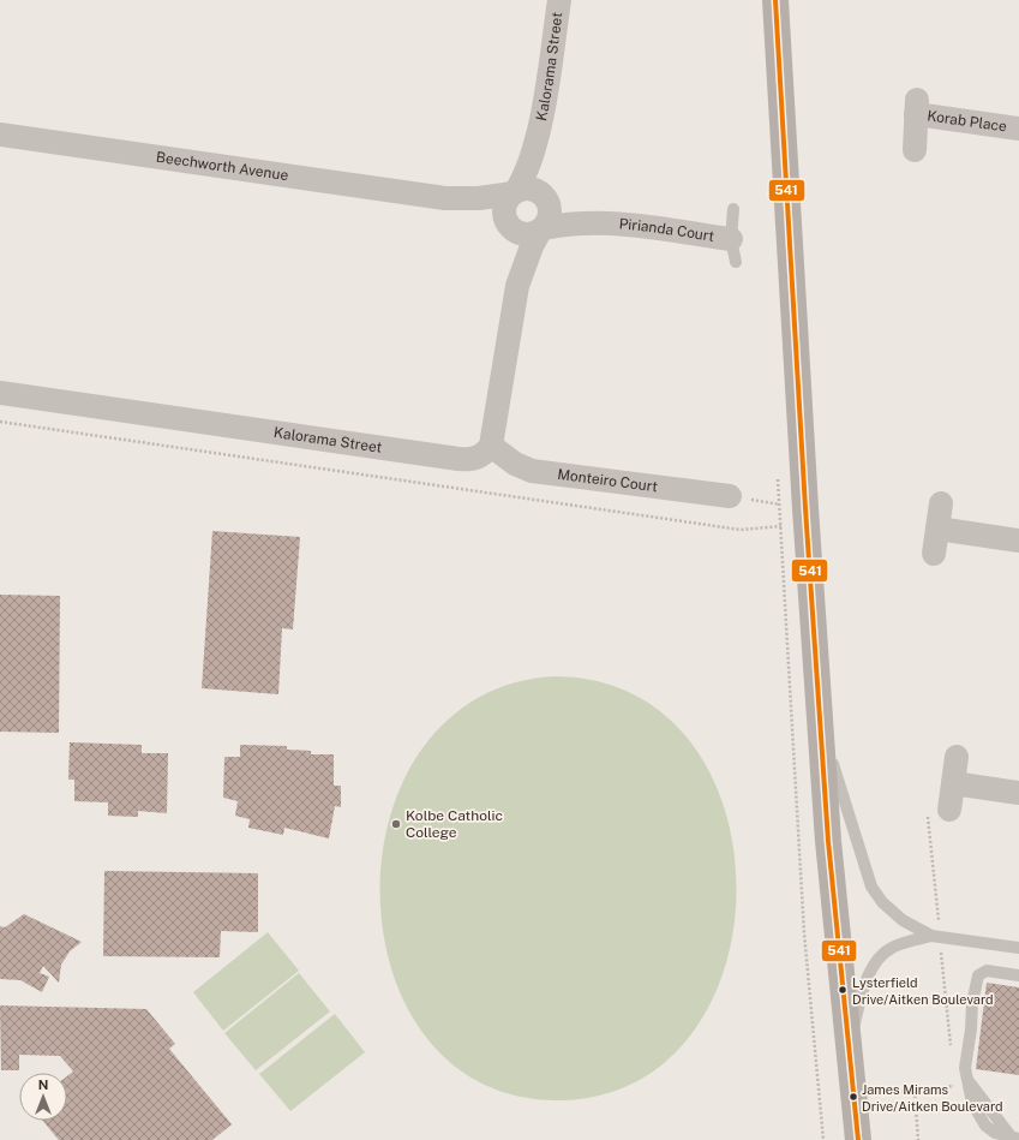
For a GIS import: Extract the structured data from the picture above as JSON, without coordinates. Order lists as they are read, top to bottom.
{
  "streets": {
    "street": [
      "Kalorama Street",
      "Korab Place",
      "Beechworth Avenue",
      "Pirianda Court",
      "Monteiro Court"
    ]
  },
  "crossings": [
    ["Kalorama Street", "Beechworth Avenue"],
    ["Kalorama Street", "Pirianda Court"],
    ["Kalorama Street", "Monteiro Court"],
    ["Beechworth Avenue", "Pirianda Court"]
  ],
  "places": ["Kolbe Catholic College", "Lysterfield Drive/Aitken Boulevard", "James Mirams Drive/Aitken Boulevard"],
  "lines": ["transit line 541"],
  "north": "top"
}
